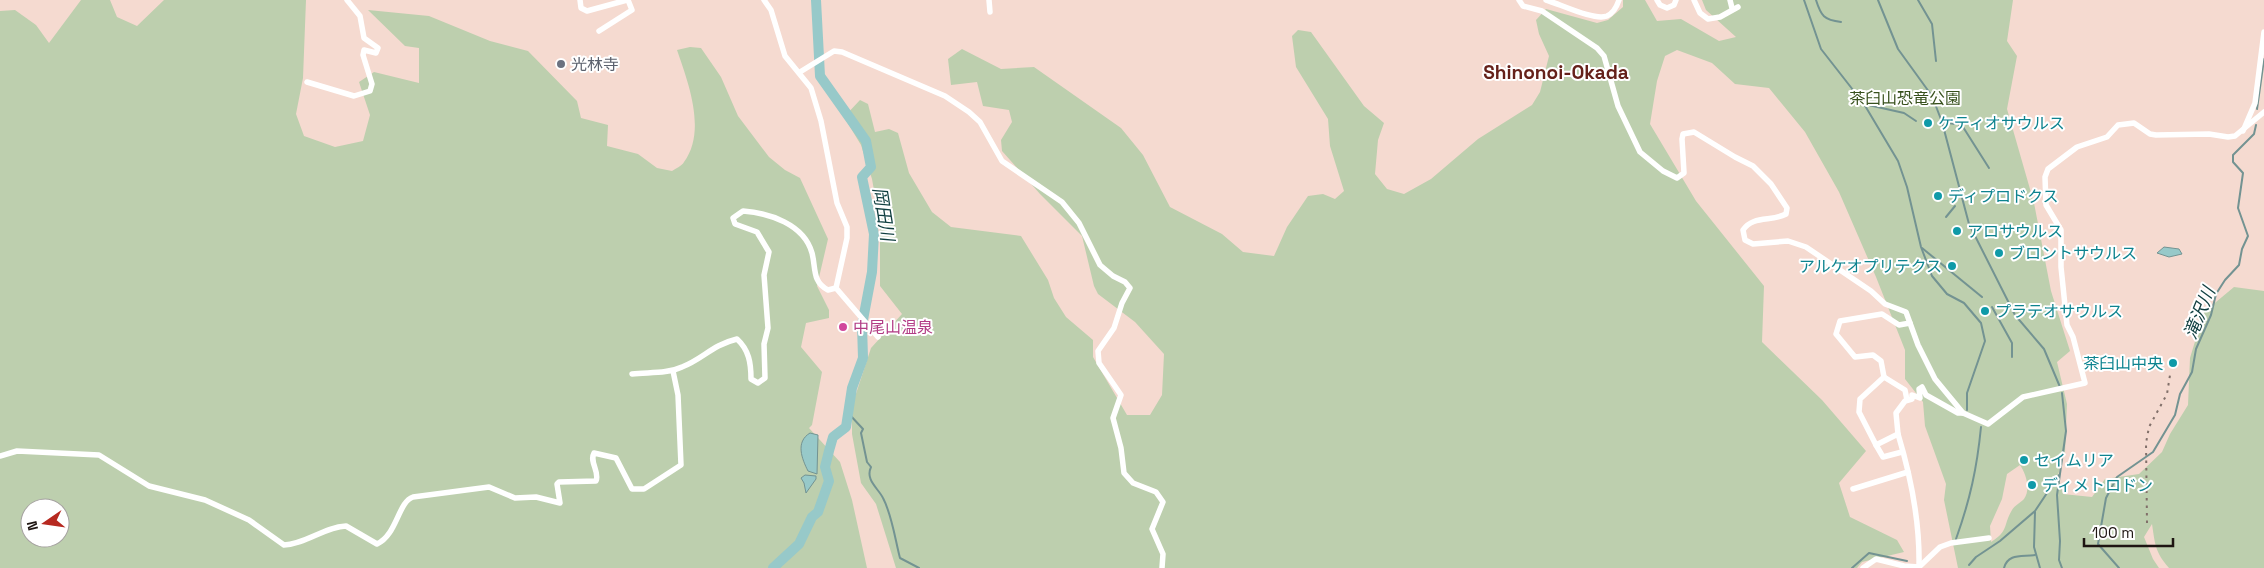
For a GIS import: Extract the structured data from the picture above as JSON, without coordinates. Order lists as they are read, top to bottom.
{
  "districts": ["Shinonoi-Okada"],
  "water": ["岡田川", "滝沢川"],
  "parks": ["茶臼山恐竜公園"],
  "places": [
    "光林寺",
    "ケティオサウルス",
    "ディプロドクス",
    "アロサウルス",
    "ブロントサウルス",
    "アルケオプリテクス",
    "プラテオサウルス",
    "中尾山温泉",
    "茶臼山中央",
    "セイムリア",
    "ディメトロドン"
  ],
  "scale_bar": "100 m",
  "north": "left"
}
